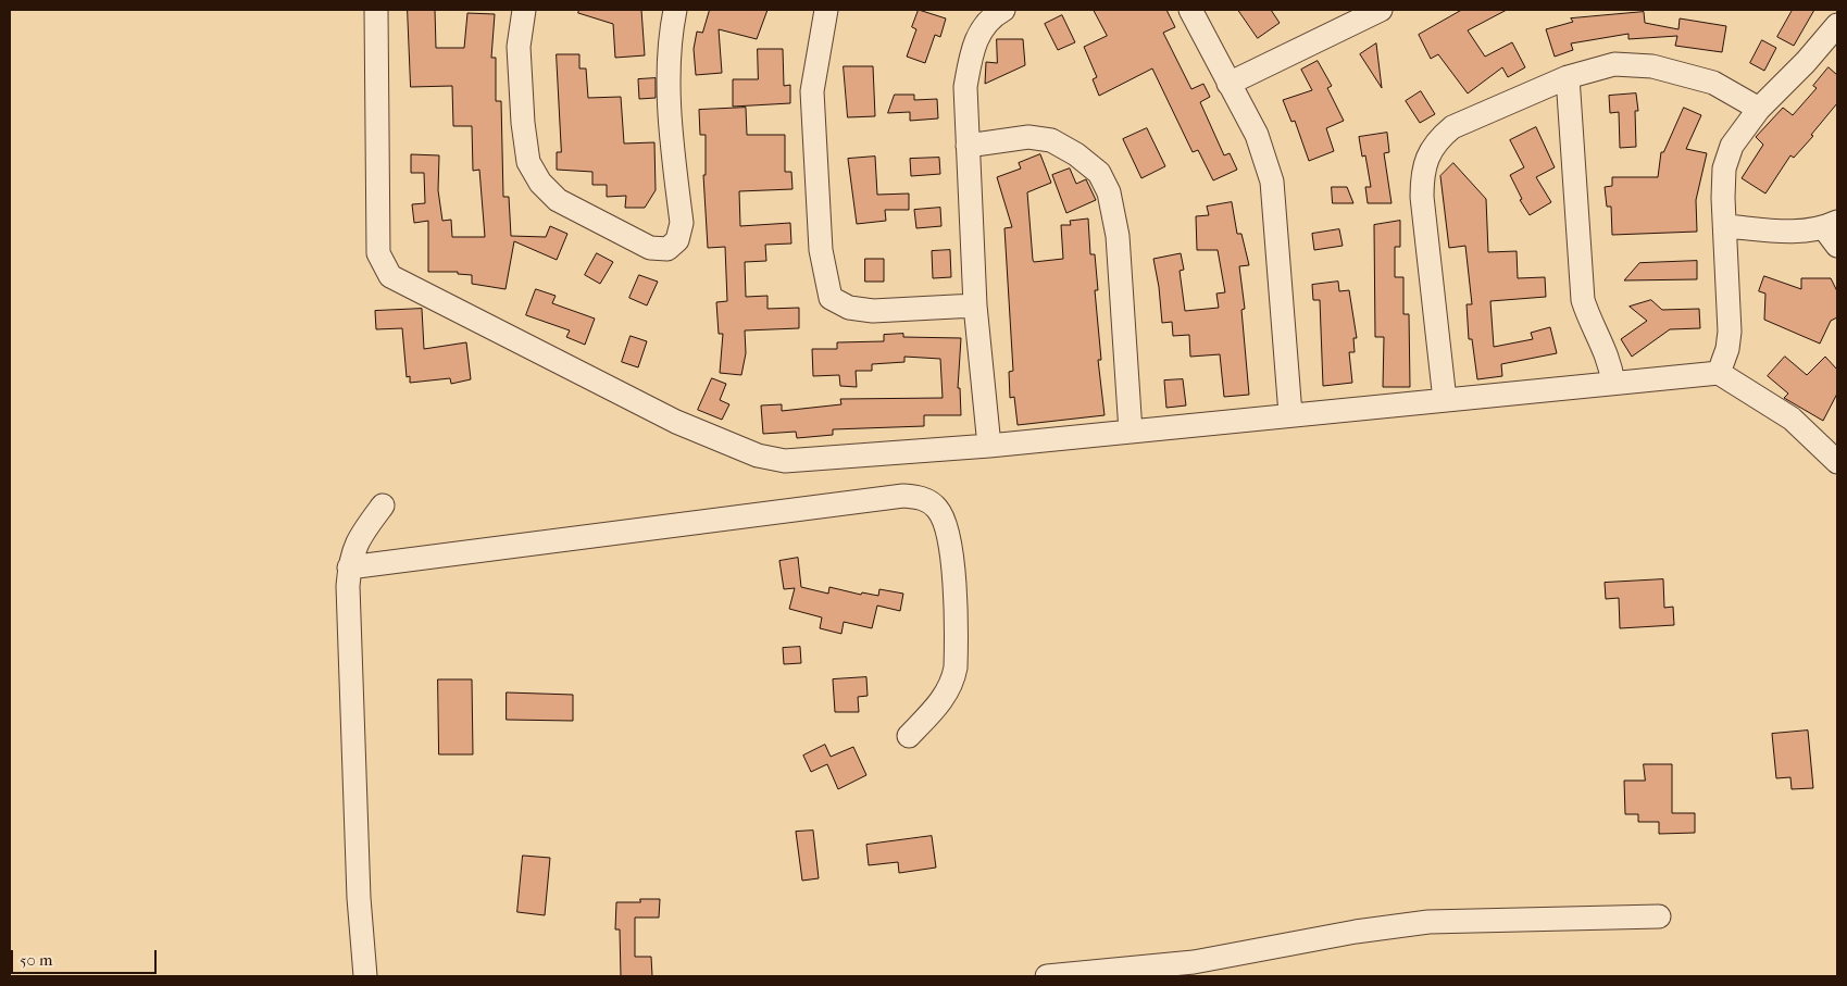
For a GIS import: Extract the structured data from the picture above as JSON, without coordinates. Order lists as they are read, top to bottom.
{
  "scale_bar": "50 m"
}
